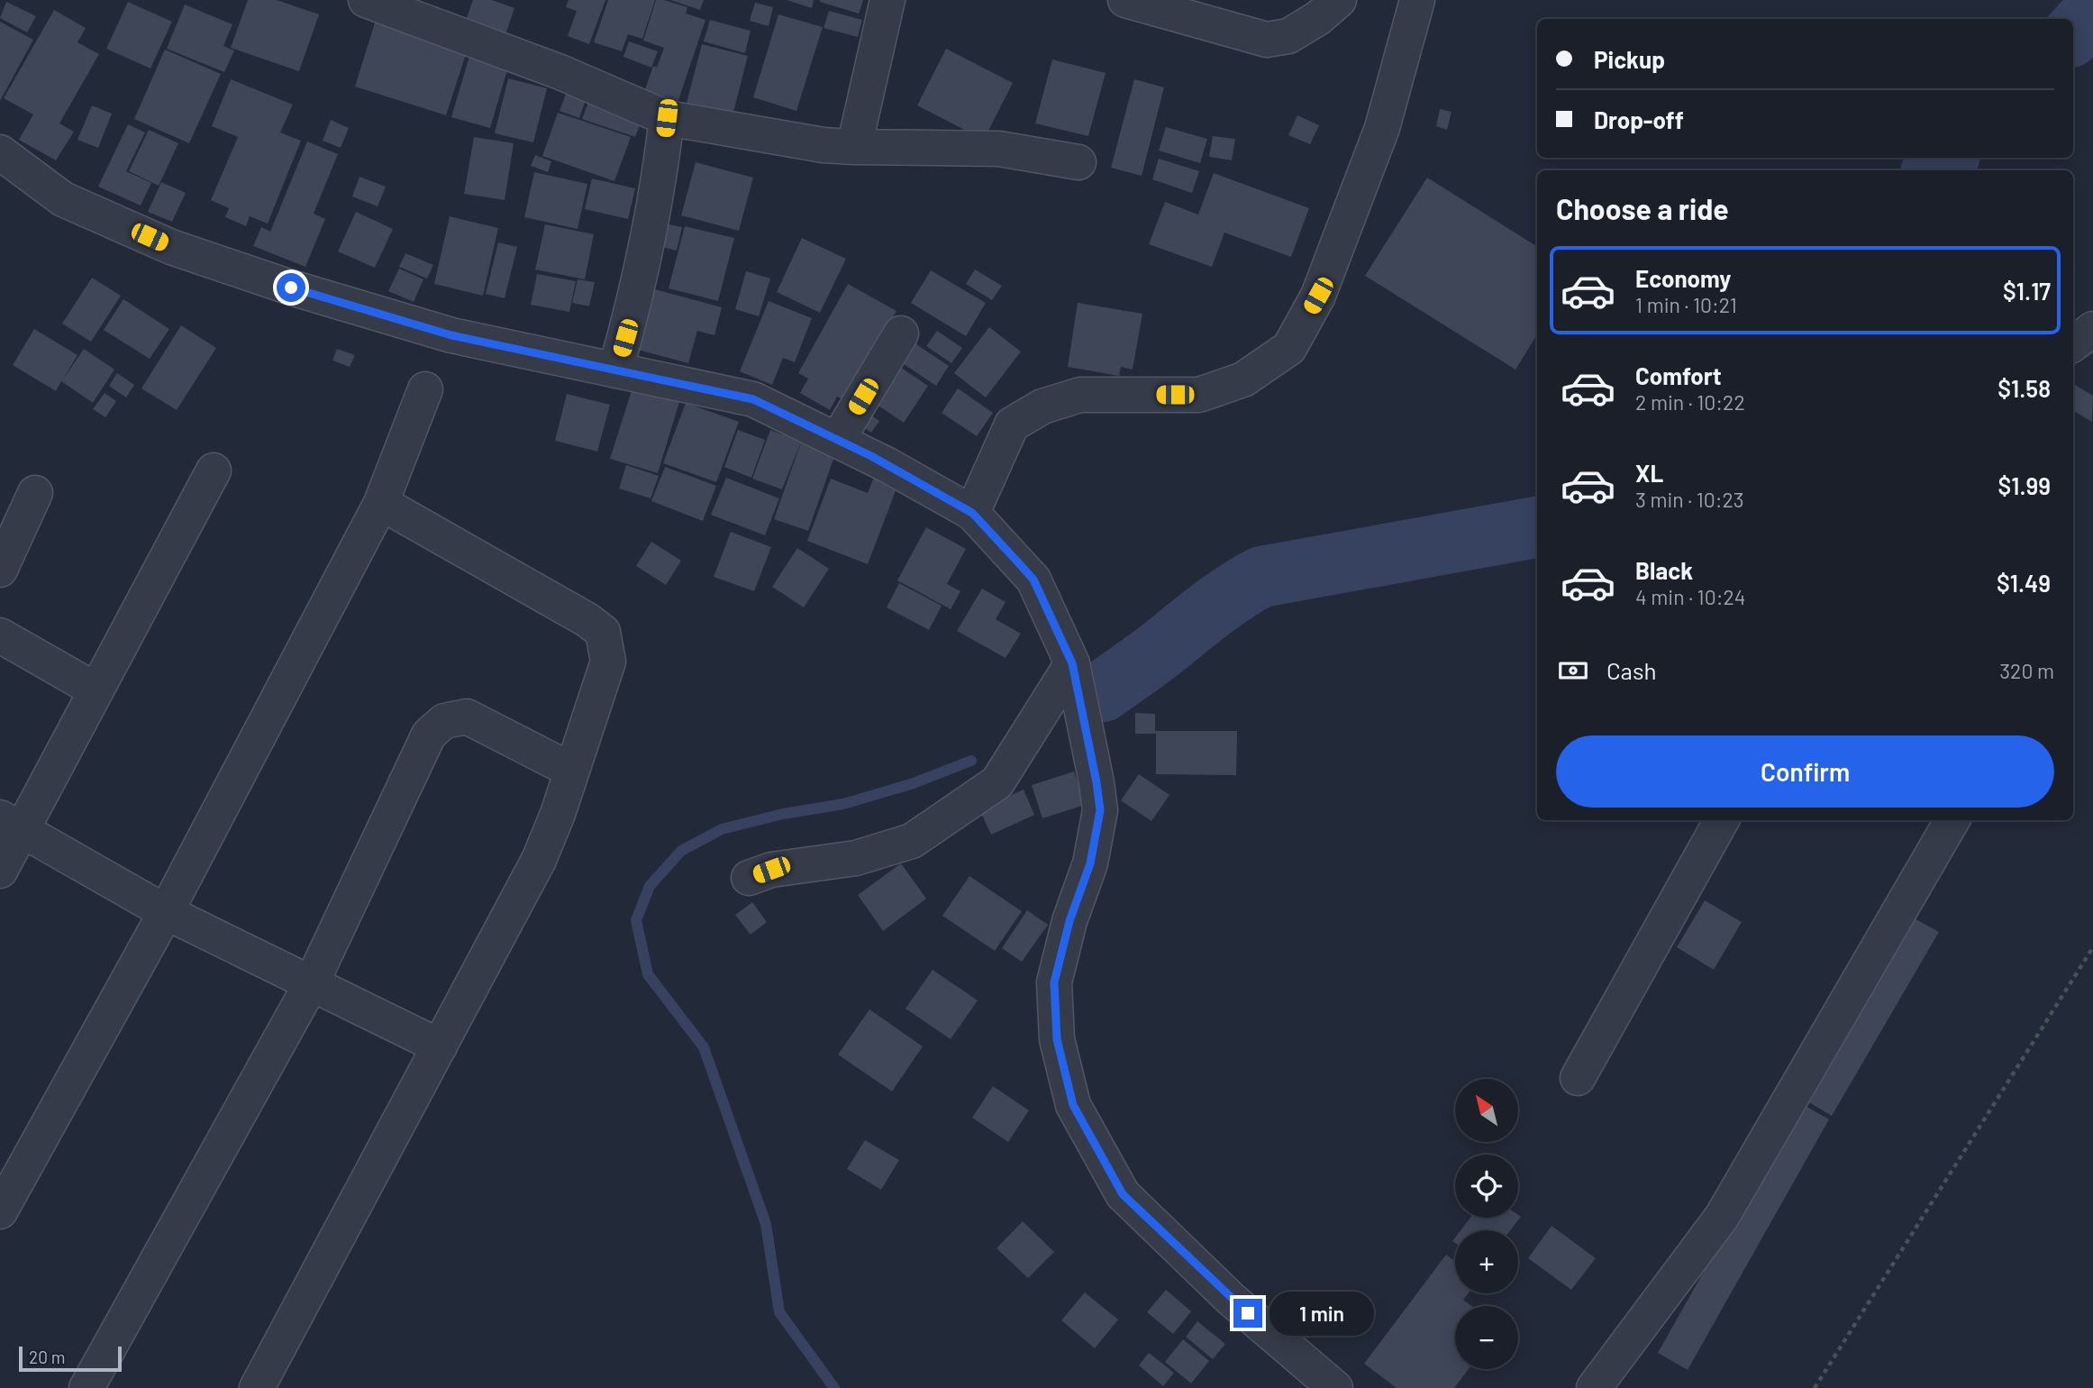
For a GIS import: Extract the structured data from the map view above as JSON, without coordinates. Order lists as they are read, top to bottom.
{
  "scale_bar": "20 m",
  "north": "top left",
  "page": {
    "banner": ["Pickup", "Drop-off"],
    "heading": "Choose a ride",
    "list": [
      {
        "name": "Economy",
        "note": "1 min · 10:21",
        "value": "$1.17"
      },
      {
        "name": "Comfort",
        "note": "2 min · 10:22",
        "value": "$1.58"
      },
      {
        "name": "XL",
        "note": "3 min · 10:23",
        "value": "$1.99"
      },
      {
        "name": "Black",
        "note": "4 min · 10:24",
        "value": "$1.49"
      }
    ],
    "pay": ["Cash", "320 m"],
    "buttons": "Confirm",
    "map_buttons": ["+", "−"],
    "bubble": "1 min",
    "scale": "20 m"
  }
}
